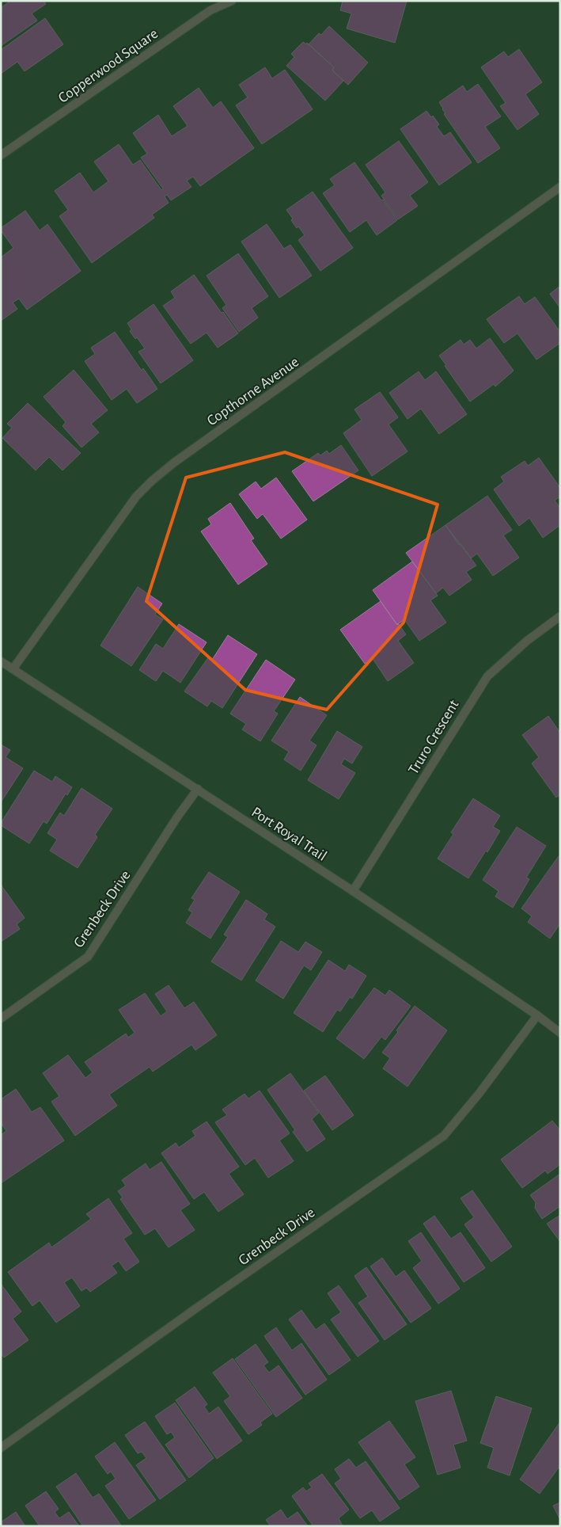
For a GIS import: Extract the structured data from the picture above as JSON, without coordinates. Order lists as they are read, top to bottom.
{
  "streets": {
    "street": [
      "Copperwood Square",
      "Copthorne Avenue",
      "Truro Crescent",
      "Port Royal Trail",
      "Grenbeck Drive"
    ]
  },
  "crossings": [
    ["Copthorne Avenue", "Port Royal Trail"],
    ["Truro Crescent", "Port Royal Trail"],
    ["Port Royal Trail", "Grenbeck Drive"]
  ]
}
